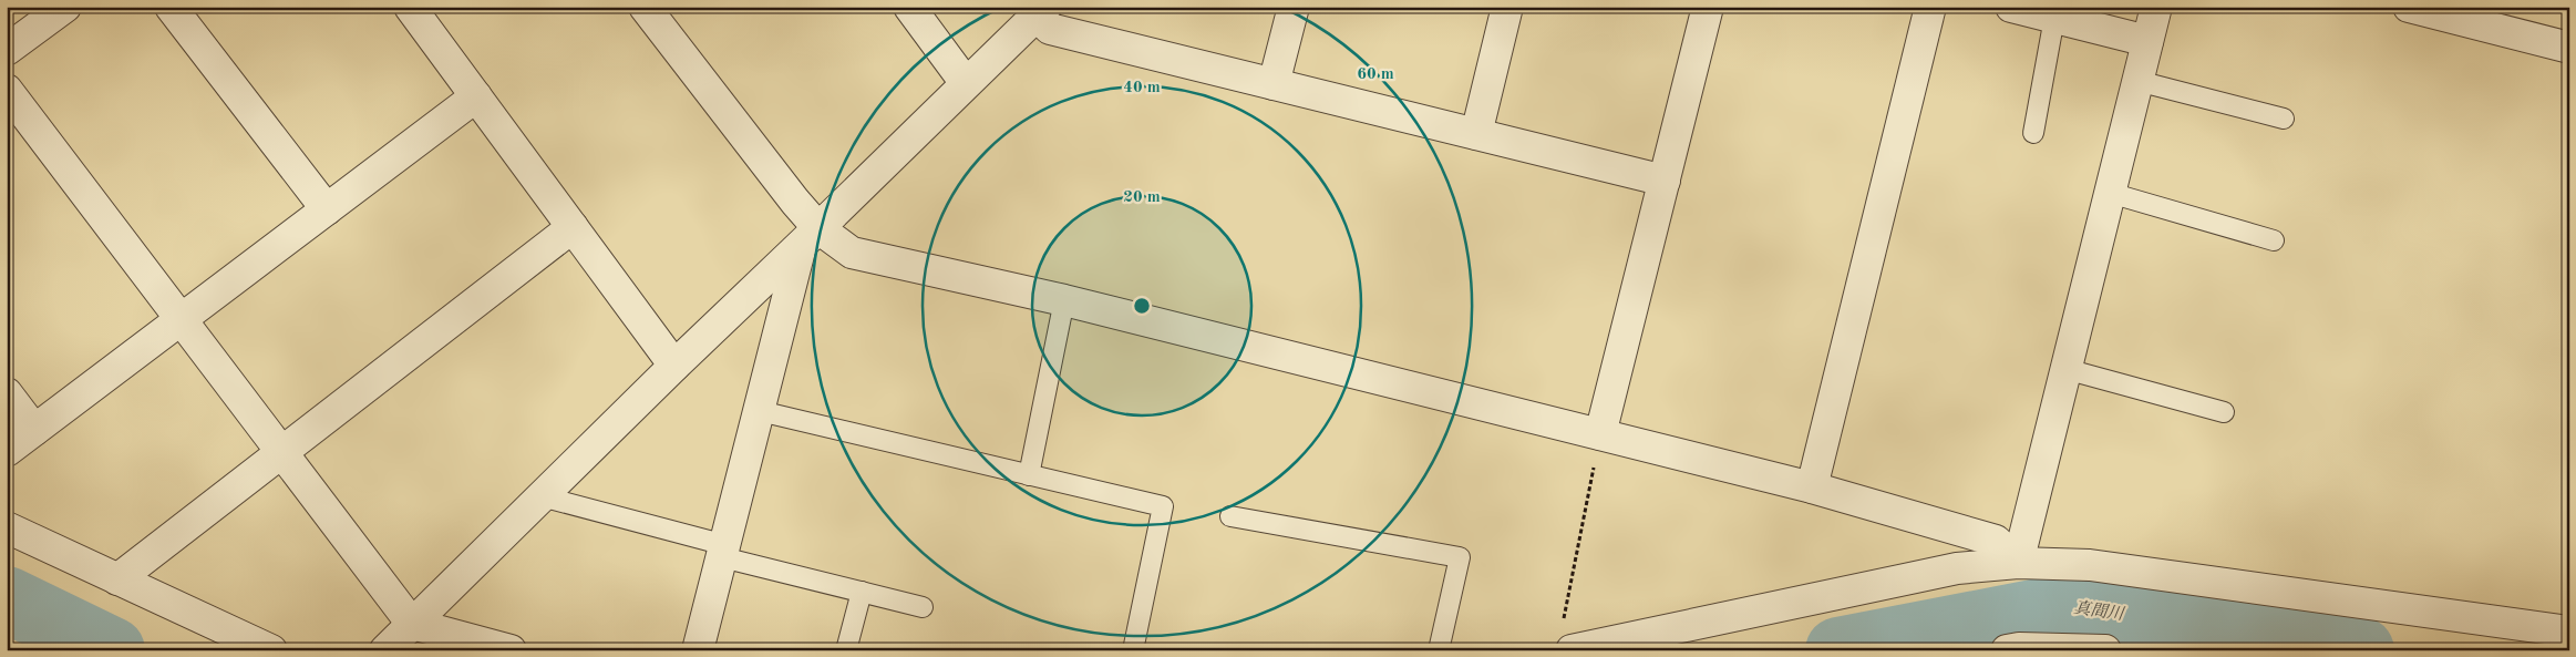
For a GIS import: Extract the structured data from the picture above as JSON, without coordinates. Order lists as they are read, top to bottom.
{
  "water": ["真間川"],
  "rings": ["60 m", "40 m", "20 m"]
}
